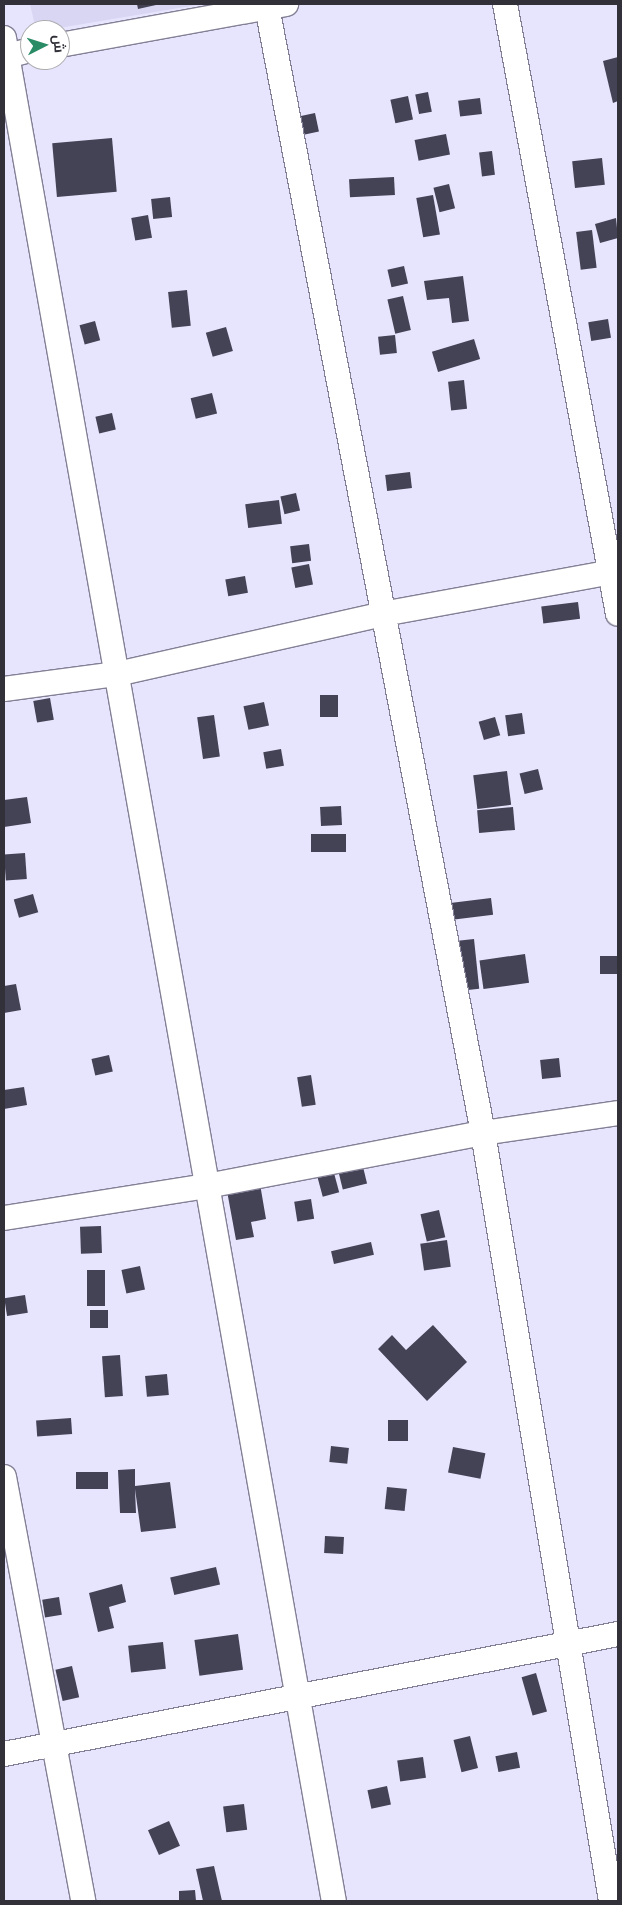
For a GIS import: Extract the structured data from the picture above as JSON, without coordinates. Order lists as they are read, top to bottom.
{
  "north": "right"
}
